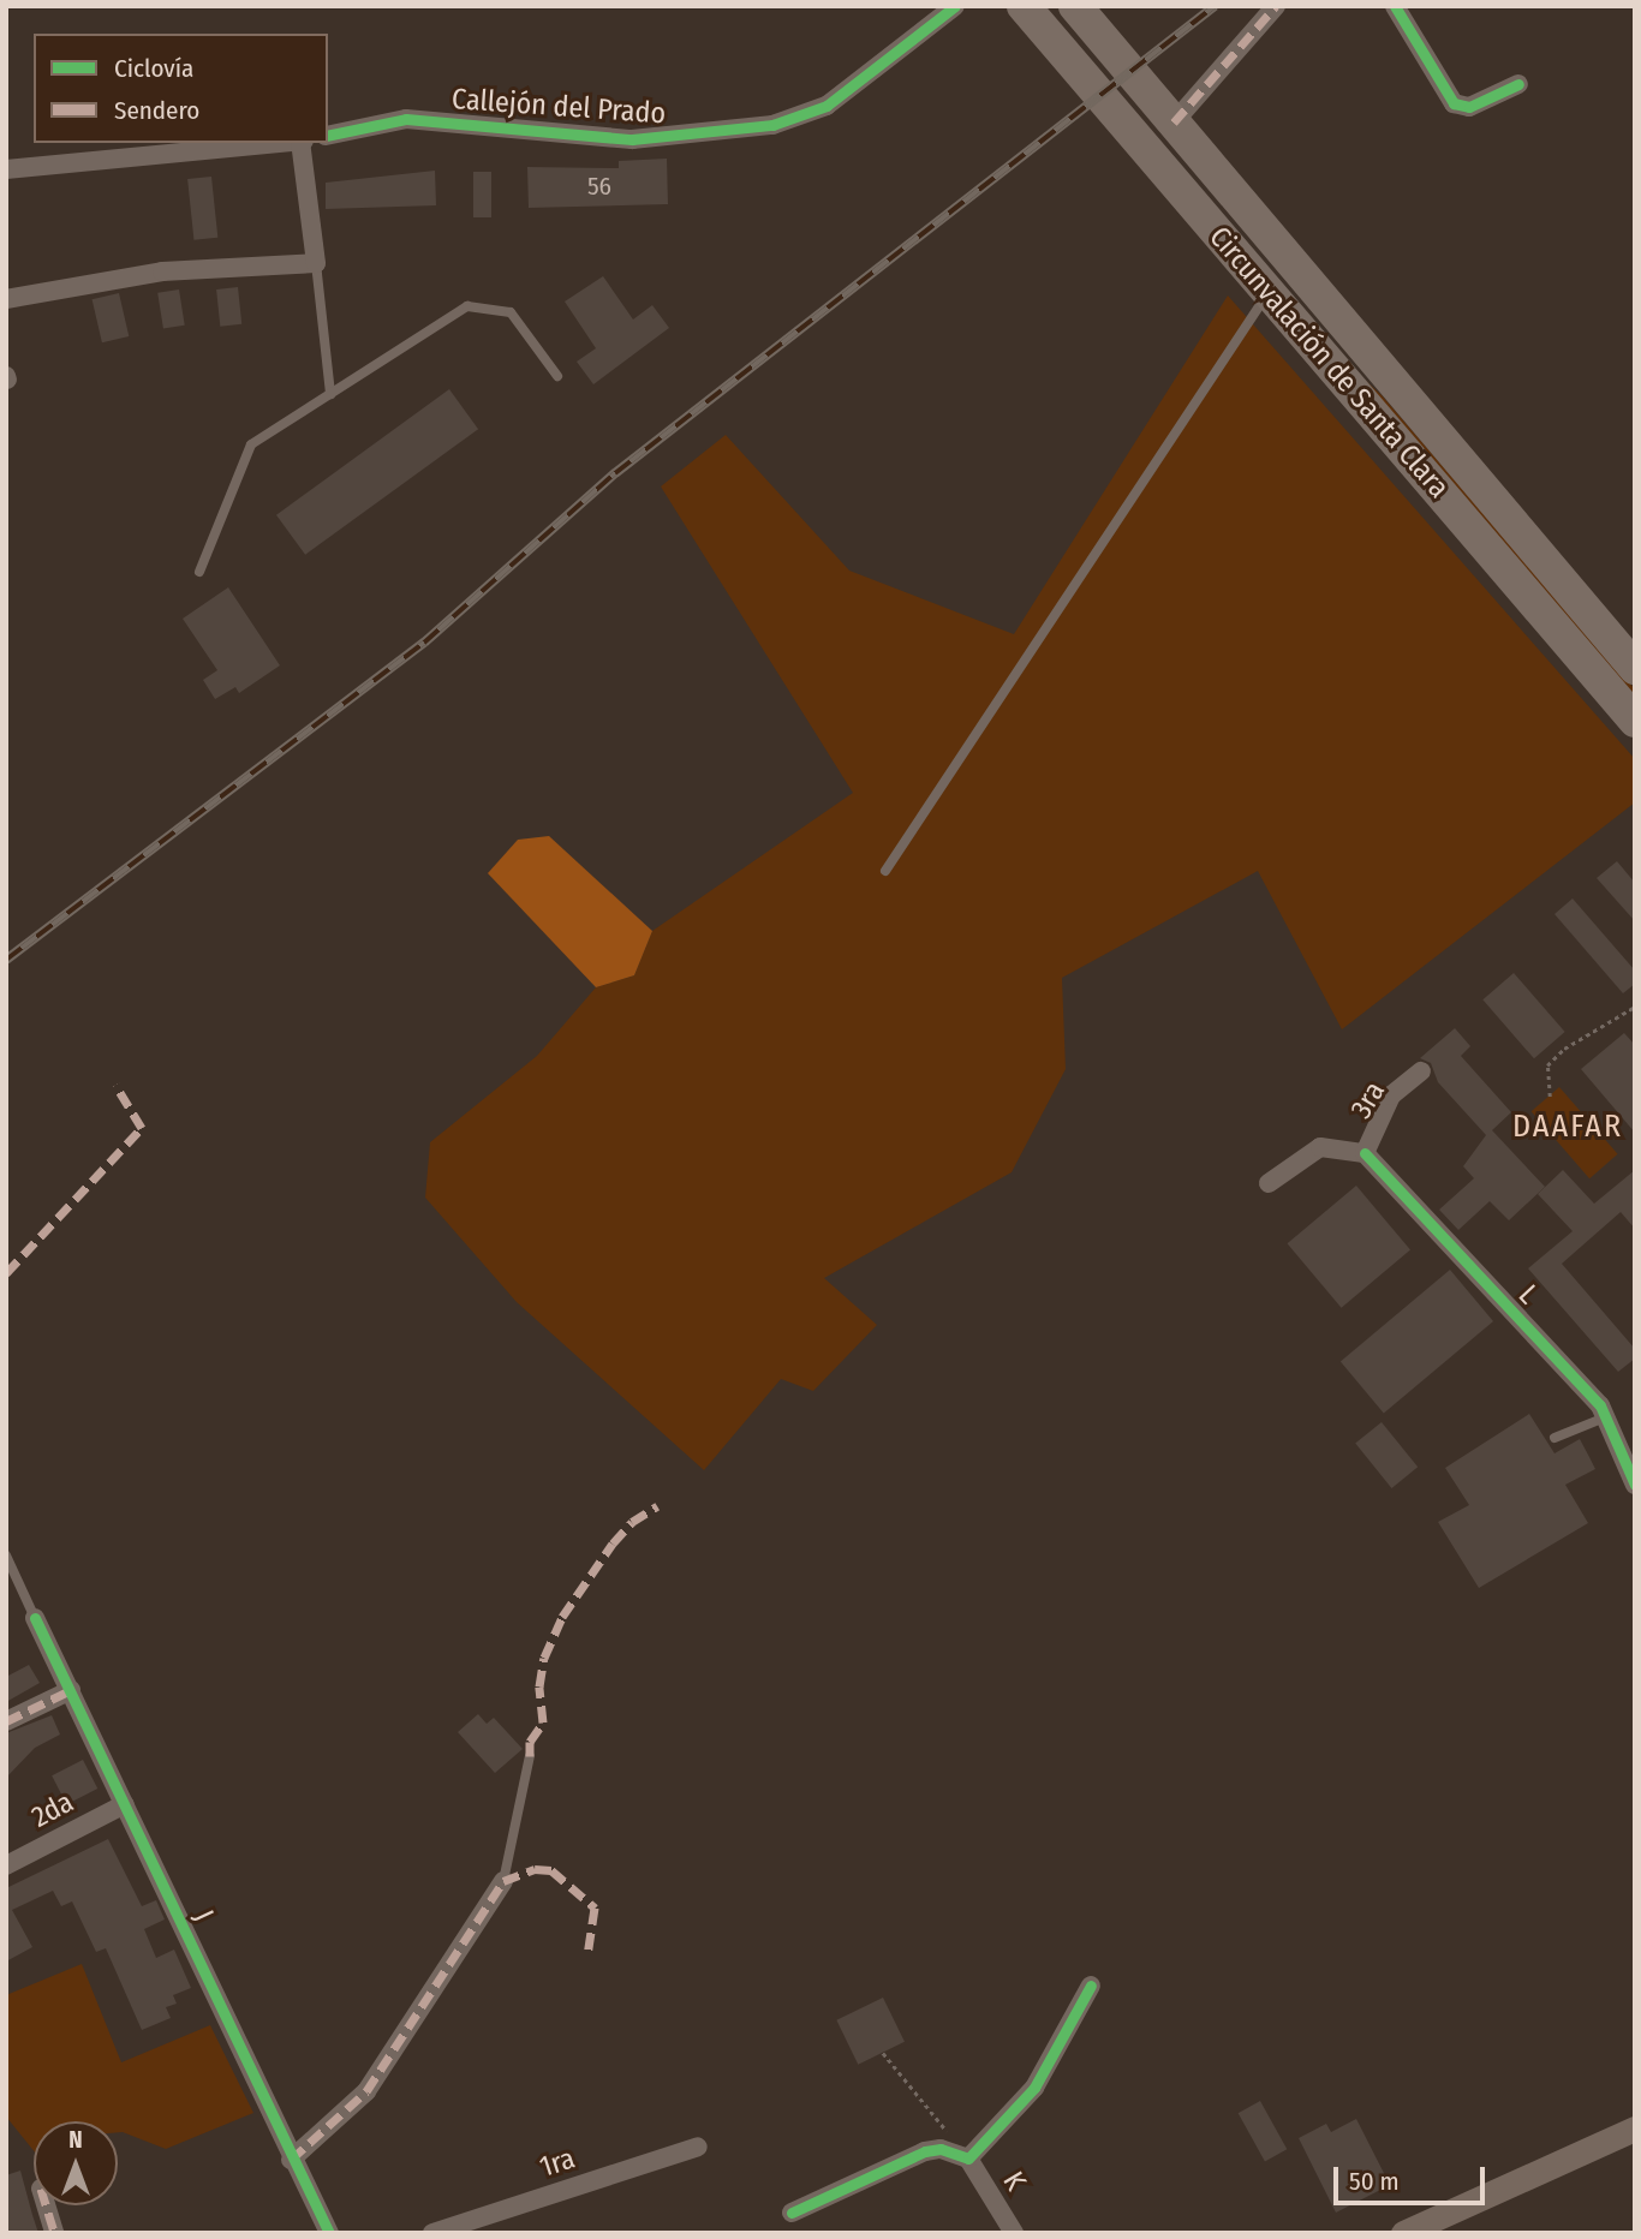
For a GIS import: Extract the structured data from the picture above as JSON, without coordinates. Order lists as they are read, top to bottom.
{
  "streets": {
    "highway": ["Circunvalación de Santa Clara"],
    "street": [
      "Callejón del Prado",
      "3ra",
      "L",
      "2da",
      "J",
      "1ra",
      "K"
    ]
  },
  "crossings": [
    ["3ra", "L"],
    ["2da", "J"]
  ],
  "districts": ["DAAFAR"],
  "house_numbers": ["56"],
  "legend": ["Ciclovía", "Sendero"],
  "scale_bar": "50 m",
  "north": "top"
}
